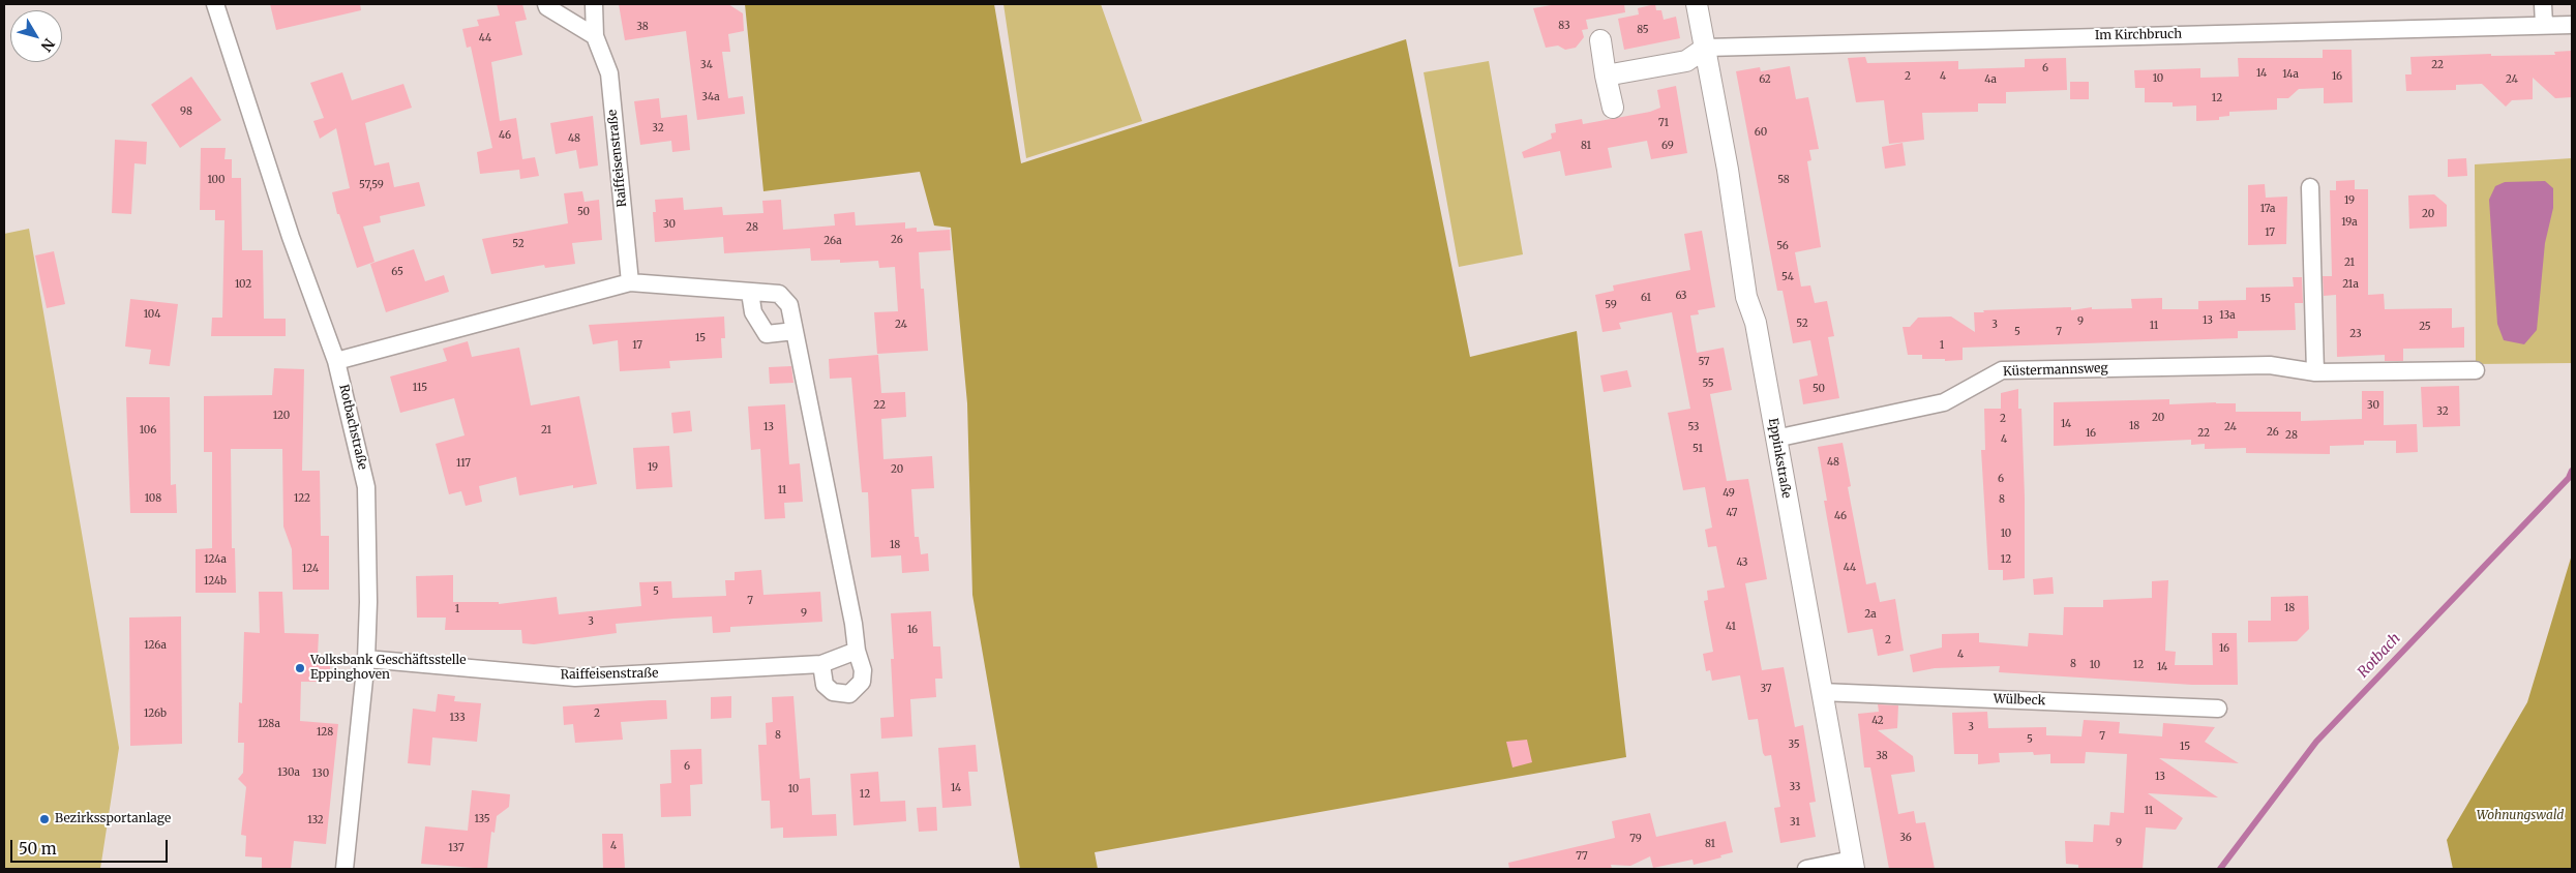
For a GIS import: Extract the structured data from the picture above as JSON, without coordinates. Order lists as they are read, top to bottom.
{
  "streets": {
    "street": [
      "Im Kirchbruch",
      "Raiffeisenstraße",
      "Küstermannsweg",
      "Rotbachstraße",
      "Eppinkstraße",
      "Wülbeck"
    ]
  },
  "crossings": [
    ["Im Kirchbruch", "Eppinkstraße"],
    ["Raiffeisenstraße", "Rotbachstraße"],
    ["Küstermannsweg", "Eppinkstraße"],
    ["Eppinkstraße", "Wülbeck"]
  ],
  "water": ["Rotbach"],
  "parks": ["Wohnungswald"],
  "places": ["Volksbank Geschäftsstelle Eppinghoven", "Bezirkssportanlage"],
  "house_numbers": [
    "83",
    "38",
    "85",
    "44",
    "34",
    "22",
    "6",
    "14",
    "14a",
    "2",
    "4",
    "16",
    "10",
    "62",
    "4a",
    "24",
    "34a",
    "12",
    "98",
    "71",
    "32",
    "60",
    "46",
    "48",
    "81",
    "69",
    "100",
    "58",
    "57,59",
    "19",
    "17a",
    "50",
    "20",
    "19a",
    "30",
    "28",
    "17",
    "26",
    "26a",
    "52",
    "56",
    "21",
    "65",
    "54",
    "102",
    "21a",
    "63",
    "61",
    "15",
    "59",
    "104",
    "13a",
    "13",
    "9",
    "52",
    "24",
    "3",
    "11",
    "25",
    "5",
    "7",
    "23",
    "15",
    "17",
    "1",
    "57",
    "55",
    "115",
    "50",
    "22",
    "30",
    "32",
    "120",
    "20",
    "2",
    "14",
    "18",
    "13",
    "53",
    "24",
    "106",
    "21",
    "26",
    "16",
    "22",
    "28",
    "4",
    "51",
    "48",
    "117",
    "19",
    "20",
    "6",
    "11",
    "49",
    "108",
    "122",
    "8",
    "47",
    "46",
    "10",
    "18",
    "124a",
    "12",
    "43",
    "44",
    "124",
    "124b",
    "5",
    "7",
    "18",
    "1",
    "9",
    "2a",
    "3",
    "41",
    "16",
    "2",
    "126a",
    "16",
    "4",
    "8",
    "10",
    "12",
    "14",
    "37",
    "126b",
    "2",
    "133",
    "42",
    "128a",
    "3",
    "128",
    "8",
    "7",
    "5",
    "35",
    "15",
    "38",
    "6",
    "130a",
    "130",
    "13",
    "33",
    "14",
    "10",
    "12",
    "11",
    "135",
    "132",
    "31",
    "36",
    "79",
    "9",
    "81",
    "4",
    "137",
    "77"
  ],
  "scale_bar": "50 m",
  "north": "bottom right"
}
